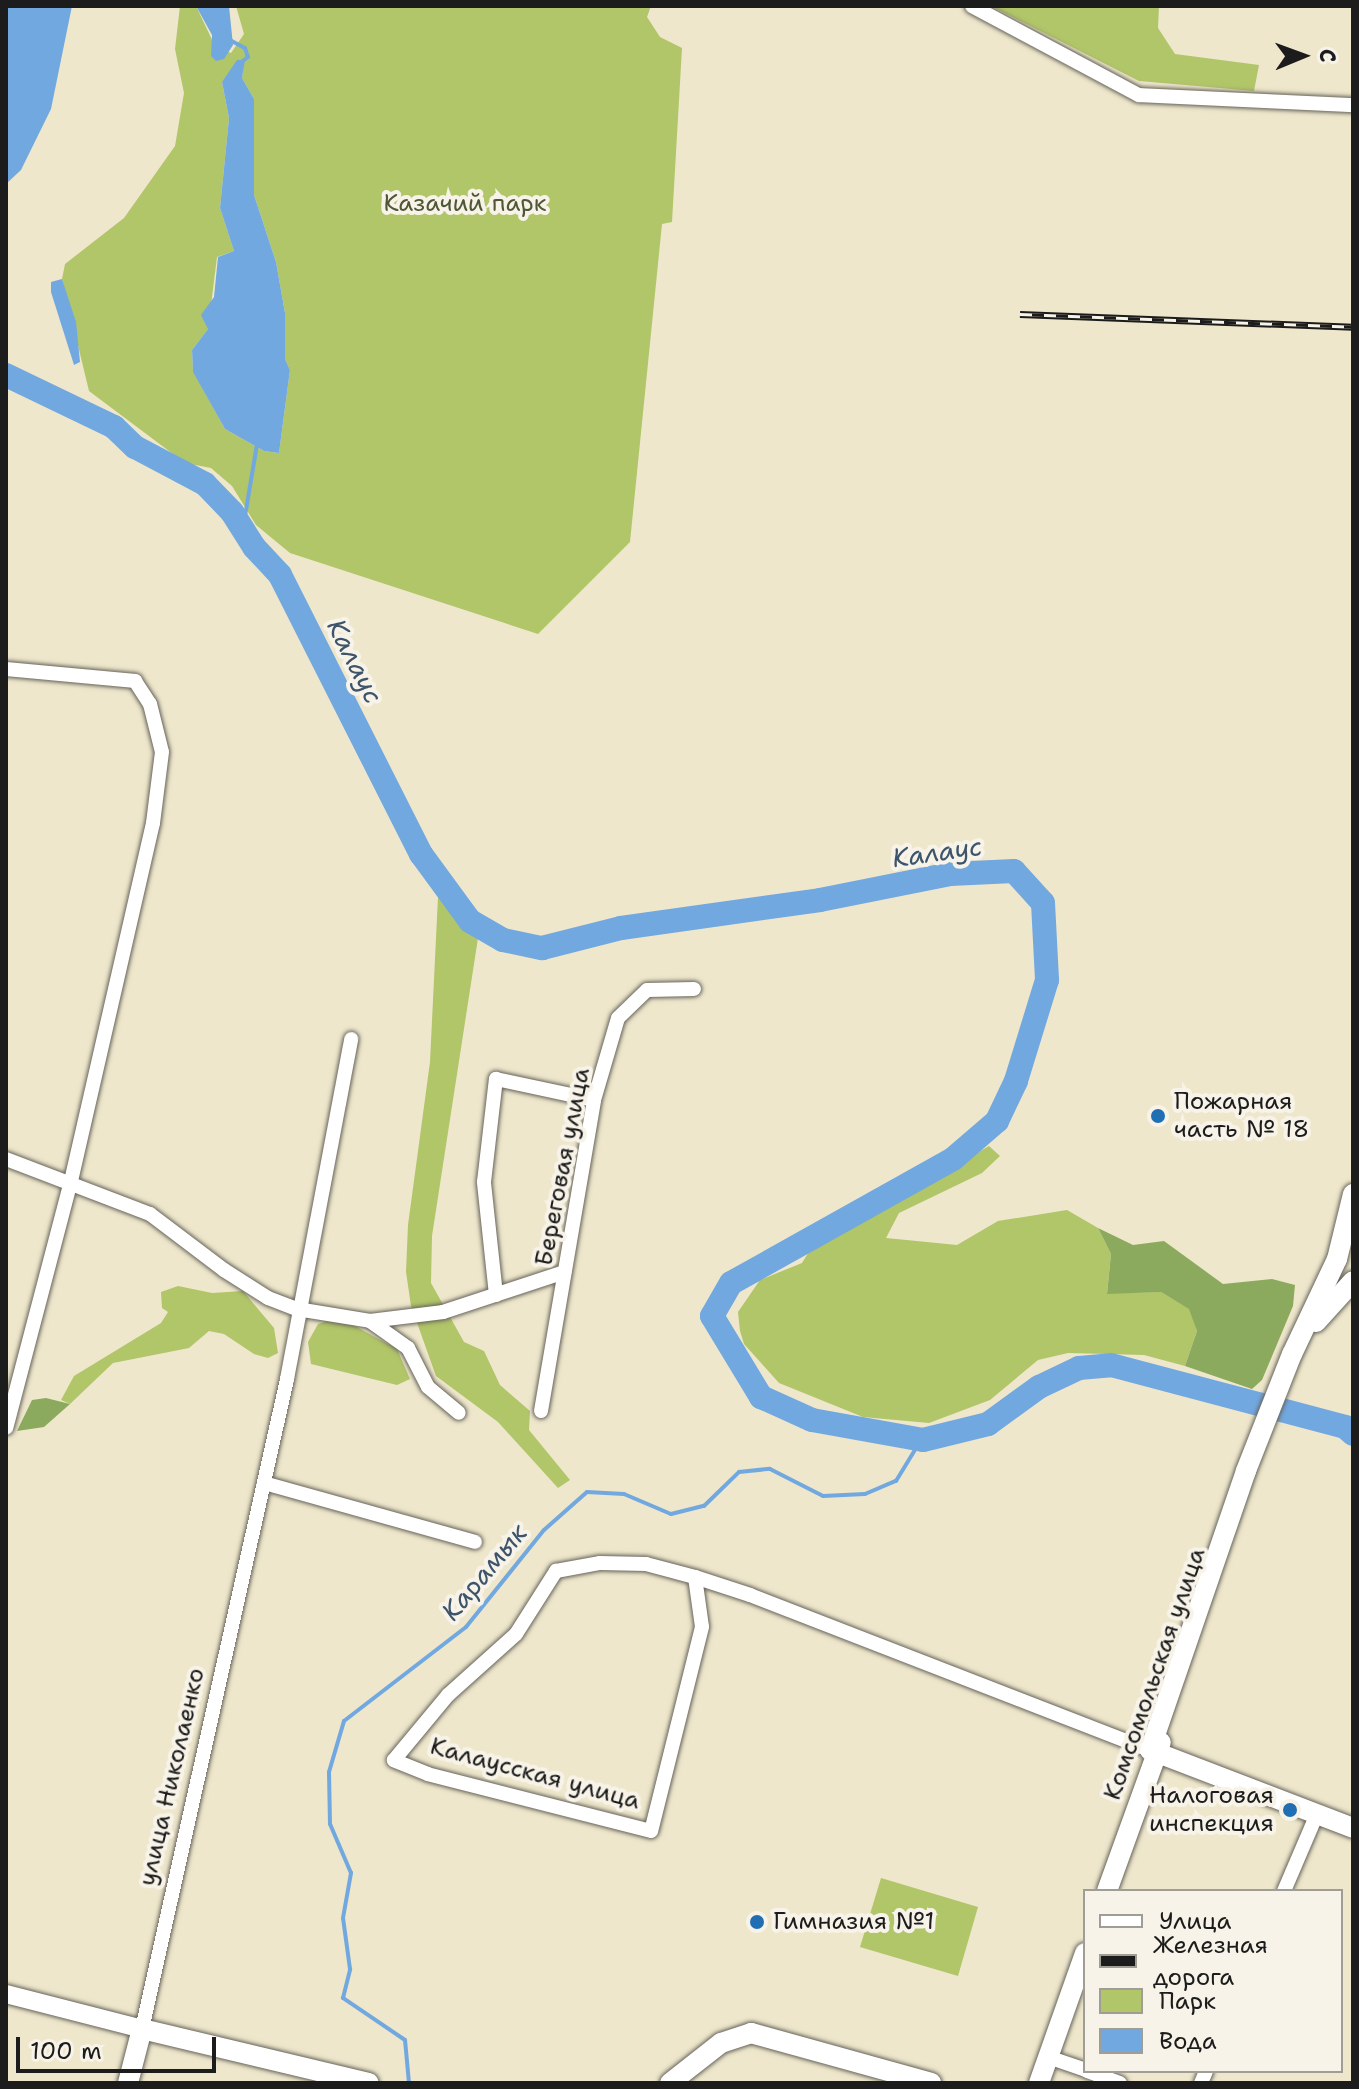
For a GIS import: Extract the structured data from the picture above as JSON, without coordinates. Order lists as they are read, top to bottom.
{
  "streets": {
    "main road": ["Комсомольская улица", "Калаусская улица", "улица Николаенко"],
    "street": ["Береговая улица"]
  },
  "crossings": [
    ["Комсомольская улица", "Калаусская улица"]
  ],
  "water": ["Калаус", "Карамык"],
  "parks": ["Казачий парк"],
  "places": ["Пожарная часть № 18", "Налоговая инспекция", "Гимназия №1"],
  "legend": [
    "Улица",
    "Железная дорога",
    "Парк",
    "Вода"
  ],
  "scale_bar": "100 m",
  "north": "right"
}
